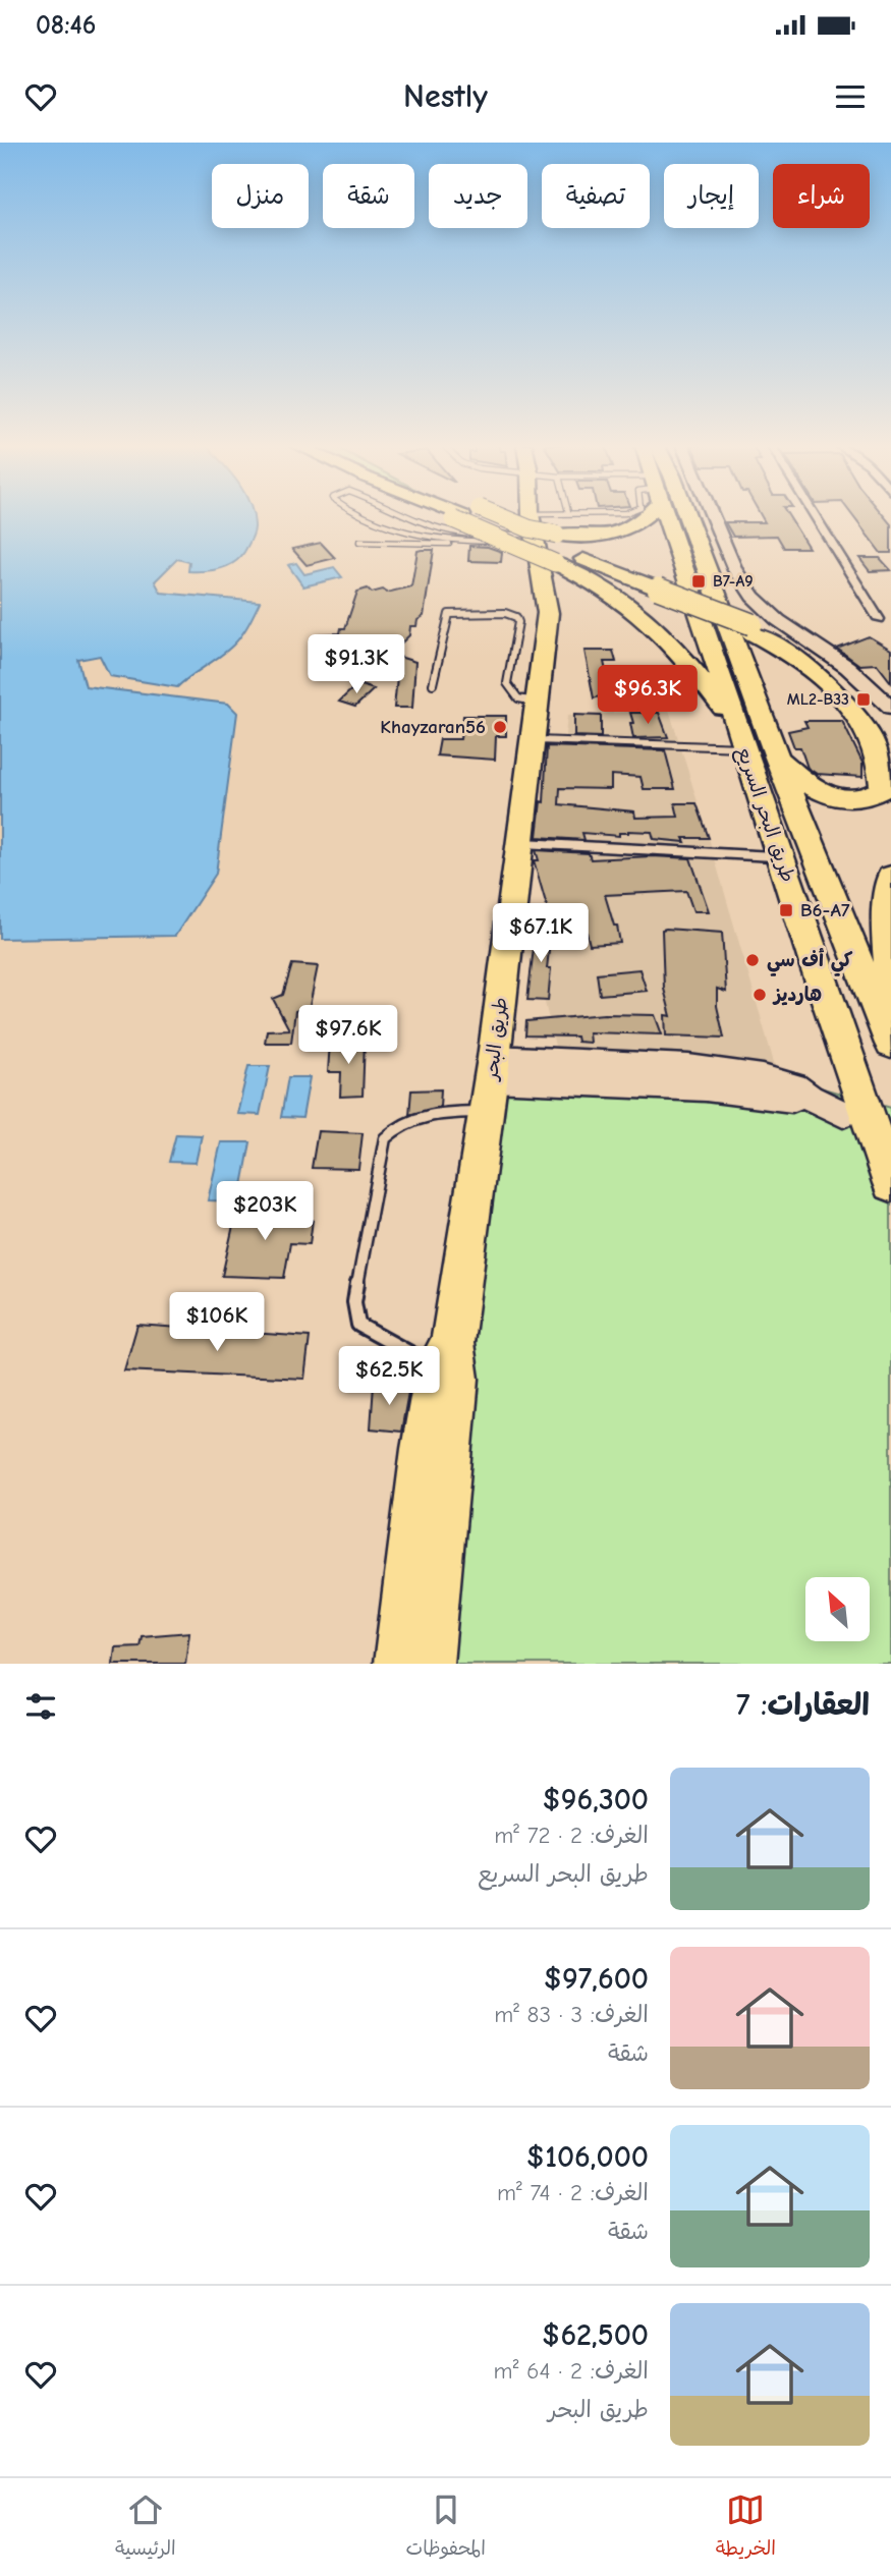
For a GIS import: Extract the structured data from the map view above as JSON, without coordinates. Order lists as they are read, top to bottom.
{
  "streets": {
    "highway": ["طريق البحر السريع", "طريق البحر"]
  },
  "places": {
    "transit": ["B7-A9", "ML2-B33", "B6-A7"],
    "other": ["Khayzaran56", "كي أف سي", "هارديز"]
  },
  "north": "top left",
  "page": {
    "status": "08:46",
    "header": "Nestly",
    "chip": [
      "شراء",
      "إيجار",
      "تصفية",
      "جديد",
      "شقة",
      "منزل"
    ],
    "price": [
      "$91.3K",
      "$96.3K",
      "$67.1K",
      "$97.6K",
      "$203K",
      "$106K",
      "$62.5K"
    ],
    "heading": "العقارات: 7",
    "list": [
      {
        "name": "$96,300",
        "note": "الغرف: 2 · 72 m² · طريق البحر السريع"
      },
      {
        "name": "$97,600",
        "note": "الغرف: 3 · 83 m² · شقة"
      },
      {
        "name": "$106,000",
        "note": "الغرف: 2 · 74 m² · شقة"
      },
      {
        "name": "$62,500",
        "note": "الغرف: 2 · 64 m² · طريق البحر"
      }
    ],
    "tabs": ["الخريطة", "المحفوظات", "الرئيسية"]
  }
}
